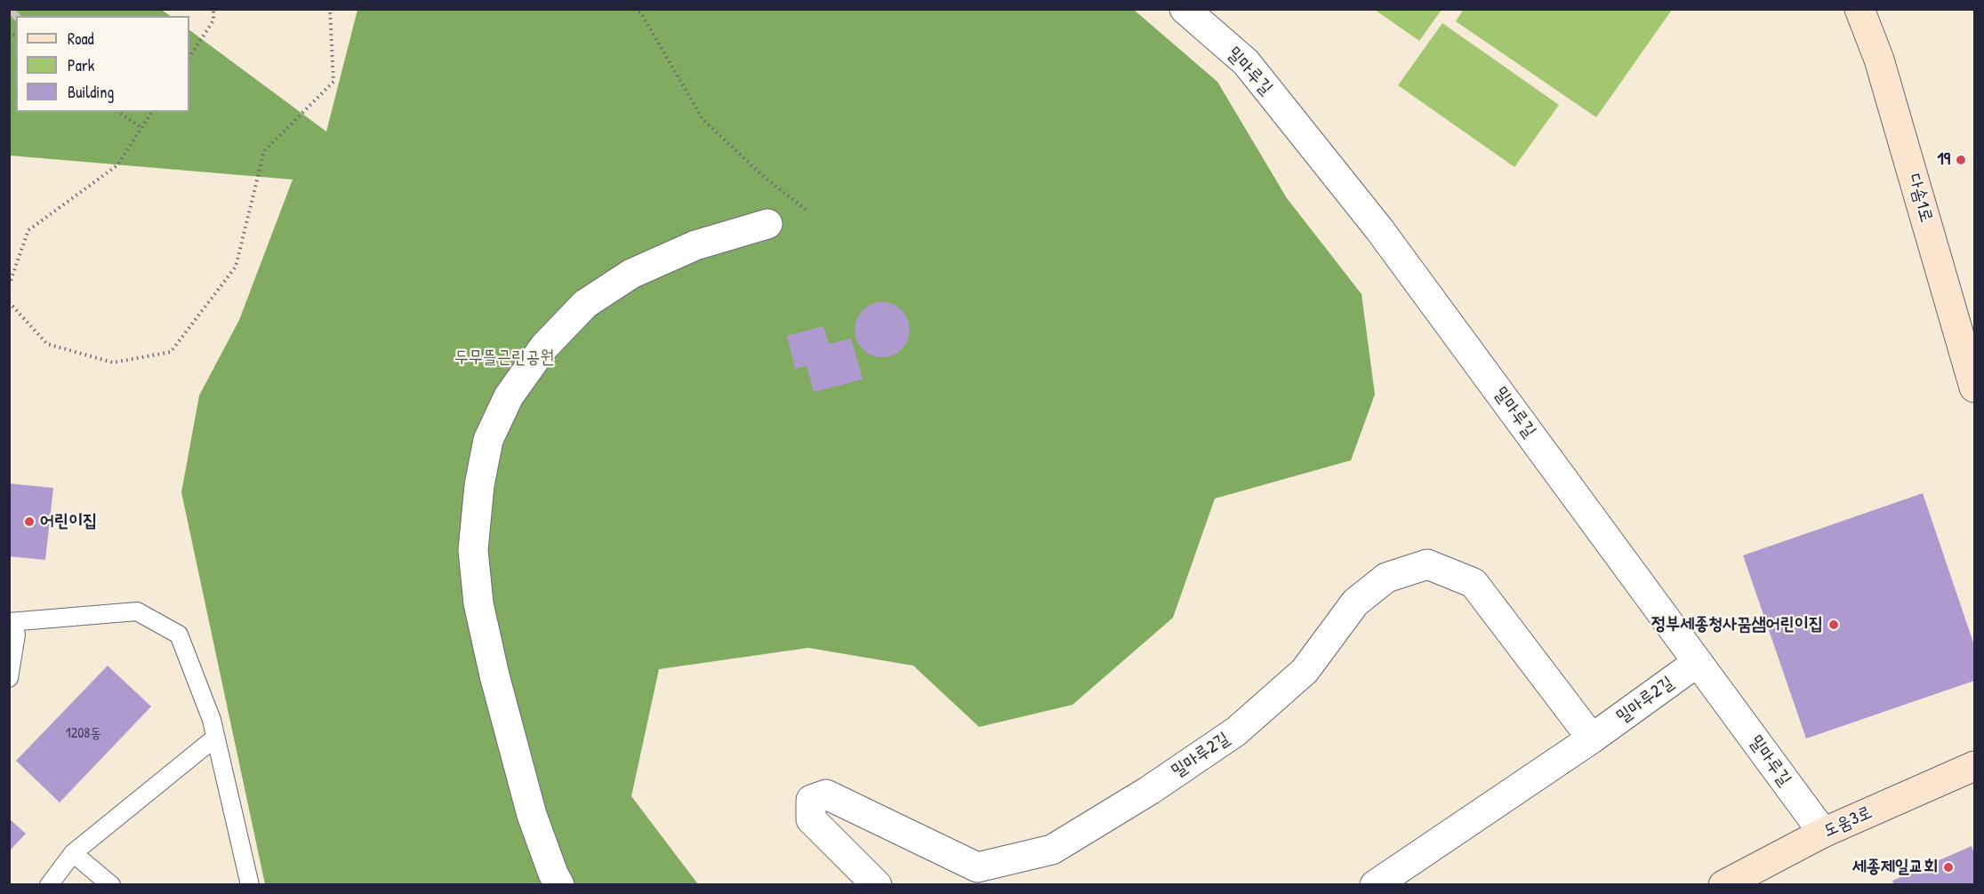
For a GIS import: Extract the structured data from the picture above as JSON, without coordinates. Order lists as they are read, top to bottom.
{
  "streets": {
    "street": [
      "밀마루길",
      "다솜1로",
      "밀마루2길",
      "도움3로"
    ]
  },
  "crossings": [
    ["밀마루길", "밀마루2길"],
    ["밀마루길", "도움3로"]
  ],
  "parks": ["두무뜰근린공원"],
  "places": [
    "19",
    "어린이집",
    "정부세종청사꿈샘어린이집",
    "세종제일교회"
  ],
  "house_numbers": ["1208동"],
  "legend": ["Road", "Park", "Building"]
}
